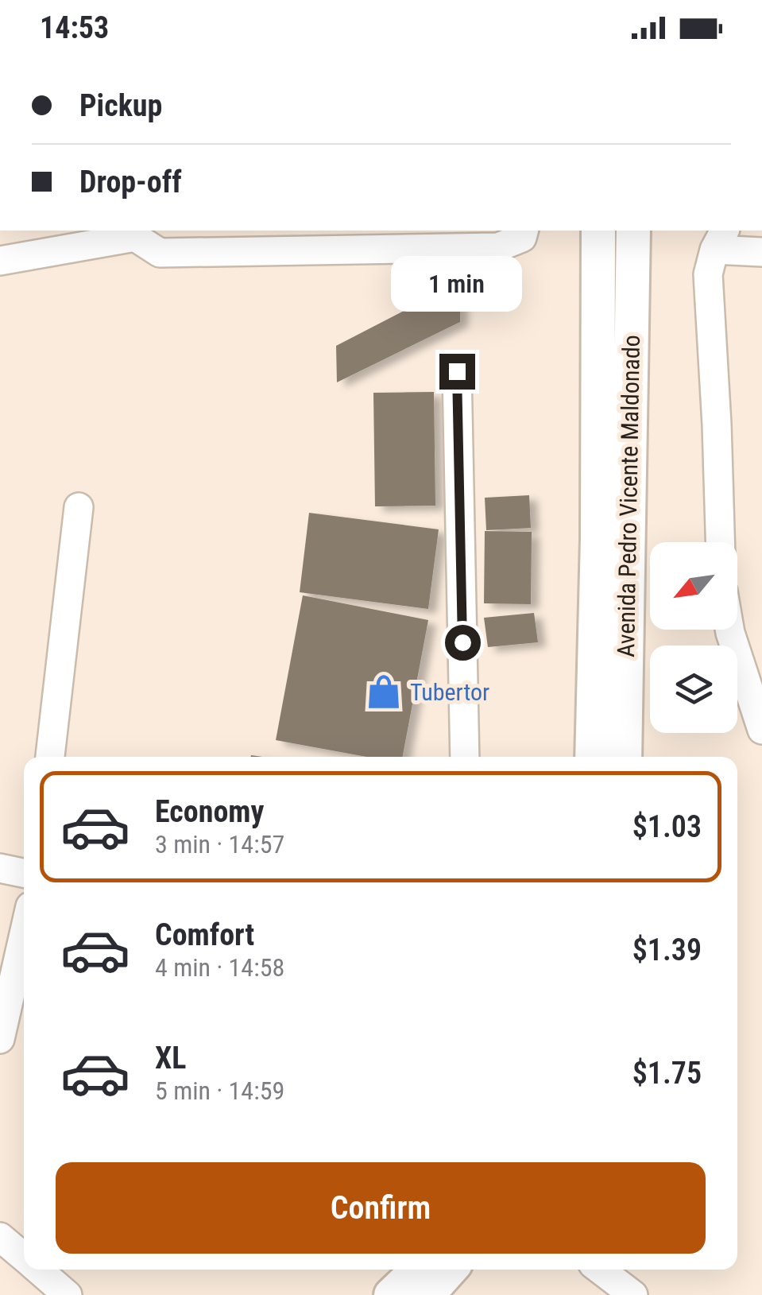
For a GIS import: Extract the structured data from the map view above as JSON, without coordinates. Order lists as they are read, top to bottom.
{
  "streets": {
    "main road": ["Avenida Pedro Vicente Maldonado"]
  },
  "places": {
    "shop": ["Tubertor"]
  },
  "north": "bottom left",
  "page": {
    "status": "14:53",
    "banner": ["Pickup", "Drop-off"],
    "bubble": "1 min",
    "list": [
      {
        "name": "Economy",
        "note": "3 min · 14:57",
        "value": "$1.03"
      },
      {
        "name": "Comfort",
        "note": "4 min · 14:58",
        "value": "$1.39"
      },
      {
        "name": "XL",
        "note": "5 min · 14:59",
        "value": "$1.75"
      }
    ],
    "buttons": "Confirm"
  }
}
